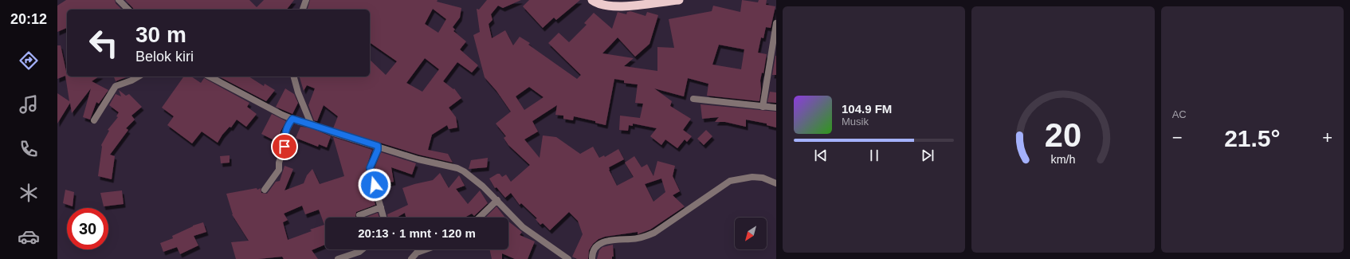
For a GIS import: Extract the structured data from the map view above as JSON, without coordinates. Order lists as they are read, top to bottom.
{
  "north": "bottom left",
  "page": {
    "tabs": "20:12",
    "tile": "AC",
    "turn": ["30 m", "Belok kiri"],
    "song": ["104.9 FM", "Musik"],
    "heat": ["−", "21.5°", "+"],
    "limit": "30",
    "trip": "20:13 · 1 mnt · 120 m",
    "gauge": ["20", "km/h"]
  }
}
